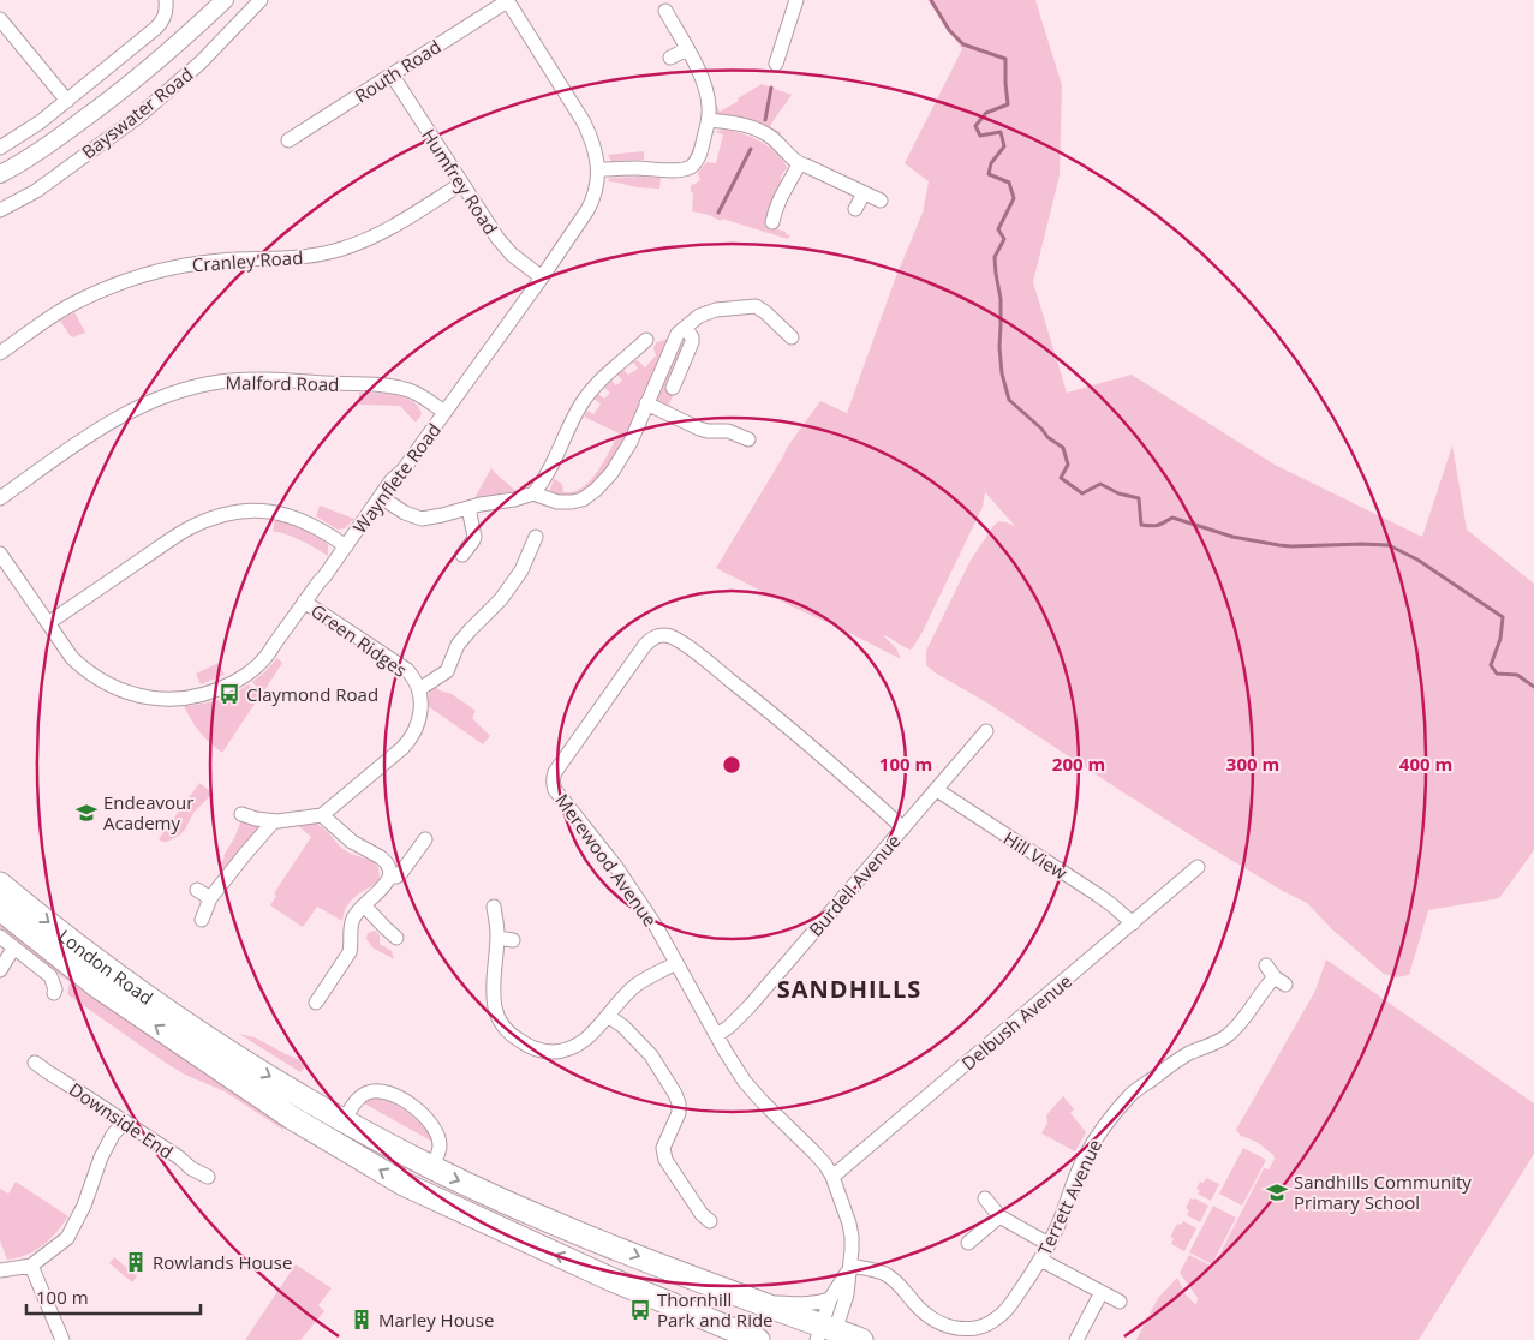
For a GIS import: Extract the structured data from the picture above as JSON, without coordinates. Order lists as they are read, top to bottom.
{
  "streets": {
    "highway": ["London Road"],
    "street": [
      "Routh Road",
      "Bayswater Road",
      "Humfrey Road",
      "Cranley Road",
      "Malford Road",
      "Waynflete Road",
      "Green Ridges",
      "Hill View",
      "Merewood Avenue",
      "Burdell Avenue",
      "Delbush Avenue",
      "Downside End",
      "Terrett Avenue"
    ]
  },
  "crossings": [
    ["Routh Road", "Humfrey Road"],
    ["Routh Road", "Waynflete Road"],
    ["Humfrey Road", "Cranley Road"],
    ["Humfrey Road", "Waynflete Road"],
    ["Malford Road", "Waynflete Road"],
    ["Waynflete Road", "Green Ridges"],
    ["Hill View", "Burdell Avenue"],
    ["Hill View", "Delbush Avenue"],
    ["Merewood Avenue", "Burdell Avenue"],
    ["Merewood Avenue", "Delbush Avenue"],
    ["Merewood Avenue", "Terrett Avenue"]
  ],
  "districts": ["SANDHILLS"],
  "places": {
    "bus stop": ["Claymond Road", "Thornhill Park and Ride"],
    "school or university": ["Endeavour Academy", "Sandhills Community Primary School"],
    "building": ["Rowlands House", "Marley House"]
  },
  "scale_bar": "100 m",
  "rings": [
    "100 m",
    "200 m",
    "300 m",
    "400 m"
  ]
}
